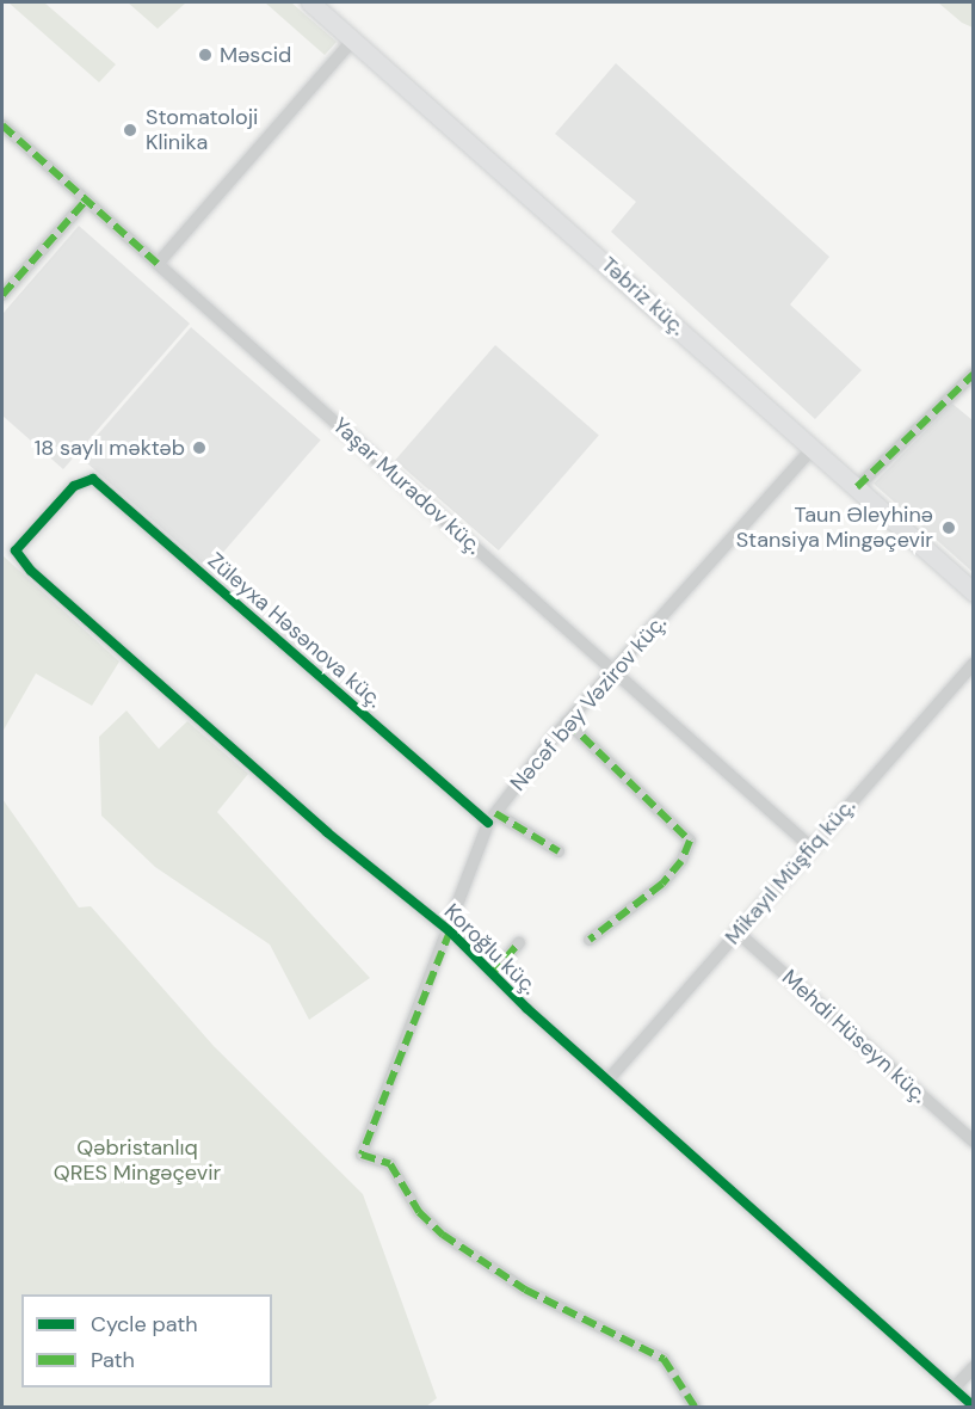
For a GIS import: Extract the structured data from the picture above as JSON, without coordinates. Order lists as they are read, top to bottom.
{
  "streets": {
    "main road": ["Təbriz küç."],
    "street": [
      "Yaşar Muradov küç.",
      "Züleyxa Həsənova küç.",
      "Nəcəf bəy Vəzirov küç.",
      "Mikayıl Müşfiq küç.",
      "Koroğlu küç.",
      "Mehdi Hüseyn küç."
    ]
  },
  "crossings": [
    ["Təbriz küç.", "Nəcəf bəy Vəzirov küç."],
    ["Yaşar Muradov küç.", "Nəcəf bəy Vəzirov küç."],
    ["Yaşar Muradov küç.", "Mikayıl Müşfiq küç."],
    ["Züleyxa Həsənova küç.", "Nəcəf bəy Vəzirov küç."],
    ["Züleyxa Həsənova küç.", "Koroğlu küç."],
    ["Nəcəf bəy Vəzirov küç.", "Koroğlu küç."],
    ["Mikayıl Müşfiq küç.", "Koroğlu küç."],
    ["Mikayıl Müşfiq küç.", "Mehdi Hüseyn küç."]
  ],
  "parks": ["Qəbristanlıq QRES Mingəçevir"],
  "places": [
    "Məscid",
    "Stomatoloji Klinika",
    "18 saylı məktəb",
    "Taun Əleyhinə Stansiya Mingəçevir"
  ],
  "legend": ["Cycle path", "Path"]
}
